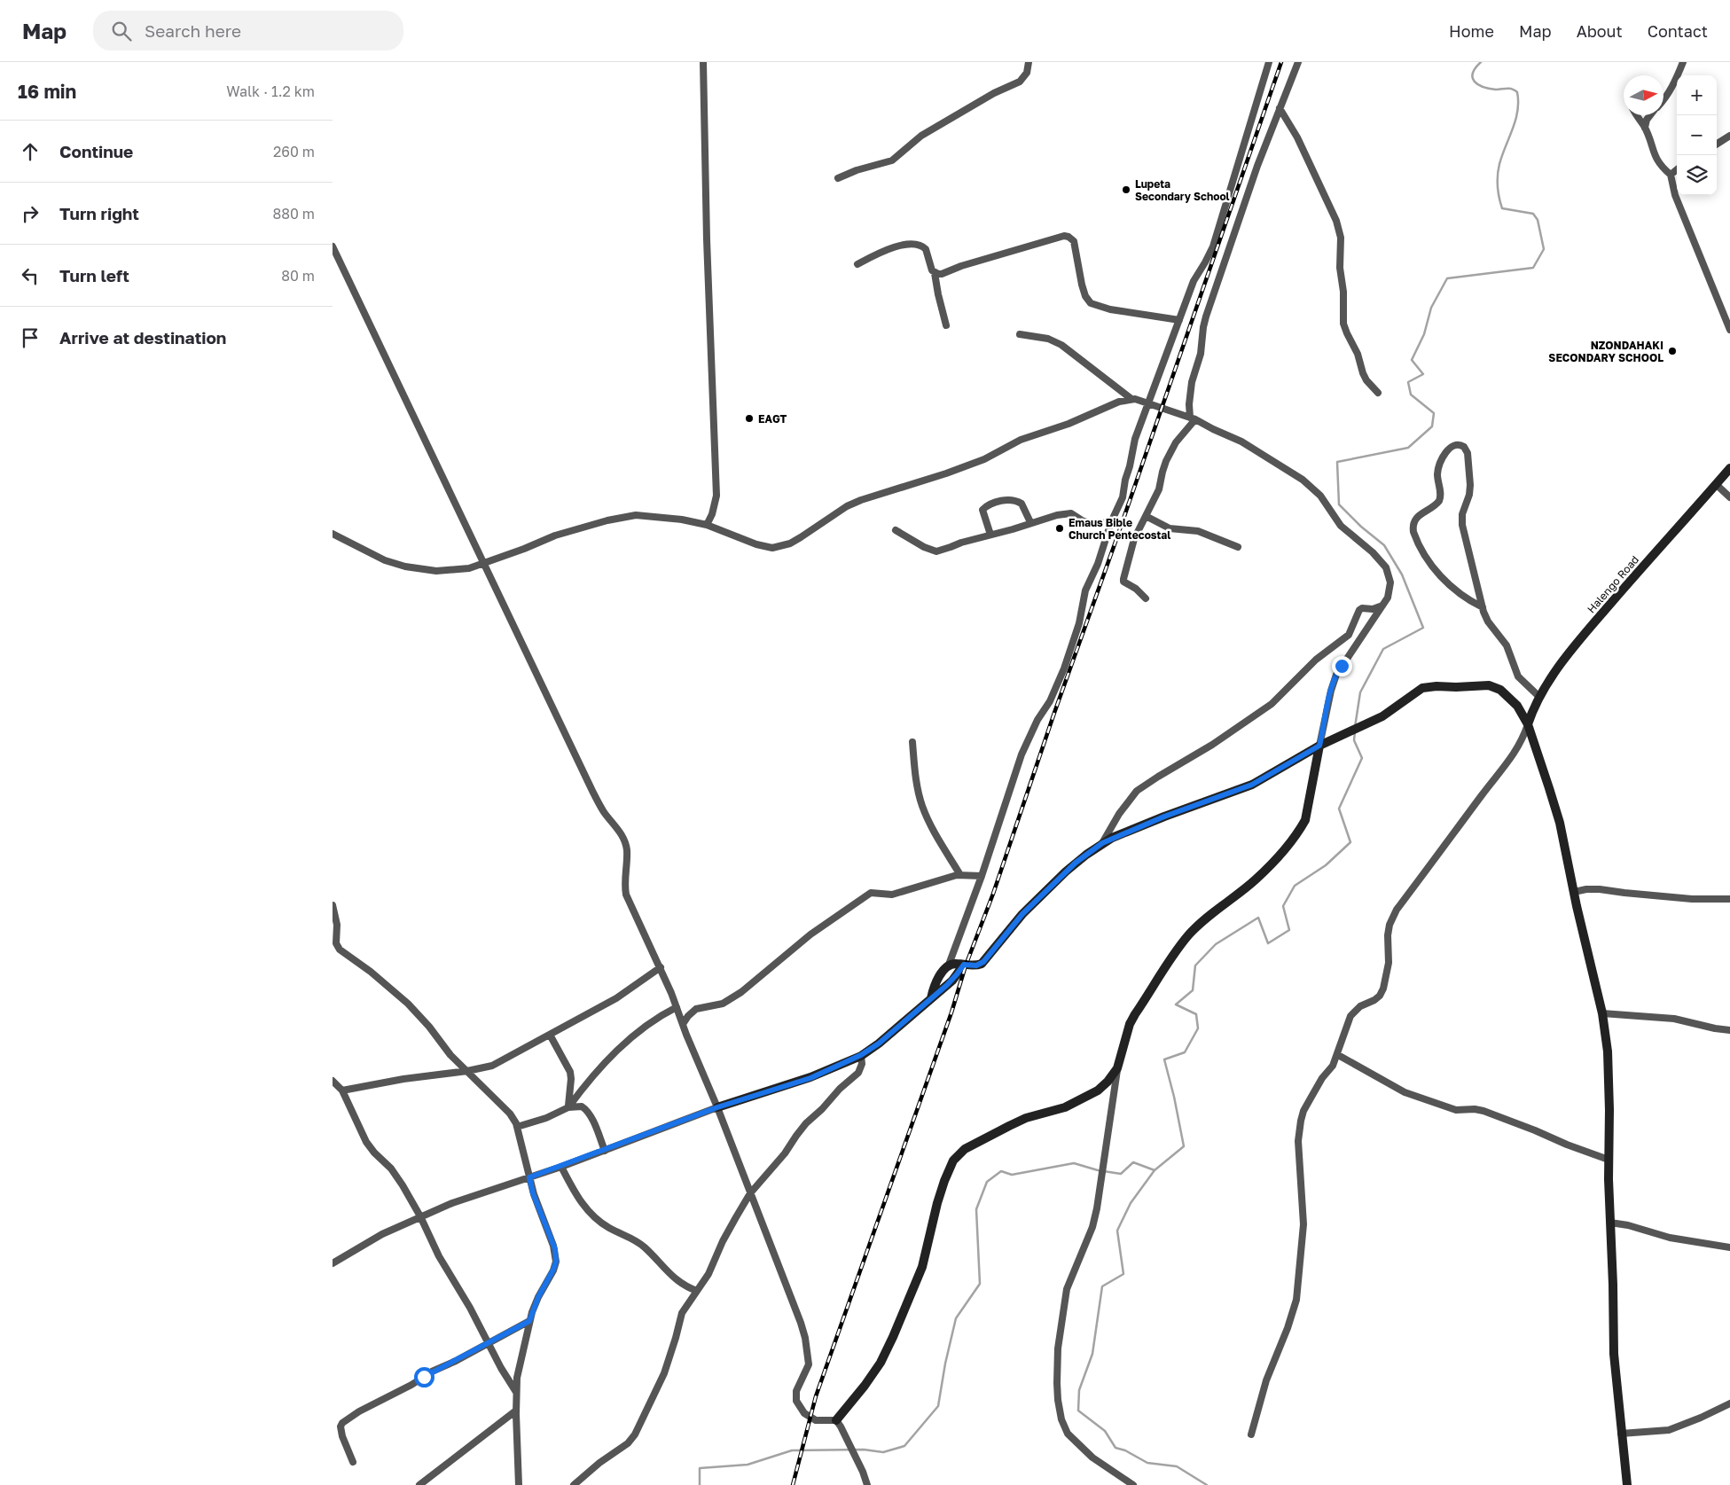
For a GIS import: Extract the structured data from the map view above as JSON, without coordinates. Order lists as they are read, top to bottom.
{
  "streets": {
    "street": ["Halengo Road"]
  },
  "places": [
    "Lupeta Secondary School",
    "NZONDAHAKI SECONDARY SCHOOL",
    "EAGT",
    "Emaus Bible Church Pentecostal"
  ],
  "north": "right",
  "page": {
    "header": "Map",
    "search": "Search here",
    "nav": [
      "Home",
      "Map",
      "About",
      "Contact"
    ],
    "heading": ["16 min", "Walk · 1.2 km"],
    "map_buttons": ["+", "−"],
    "list": [
      ["Continue", "260 m"],
      ["Turn right", "880 m"],
      ["Turn left", "80 m"],
      "Arrive at destination"
    ]
  }
}
